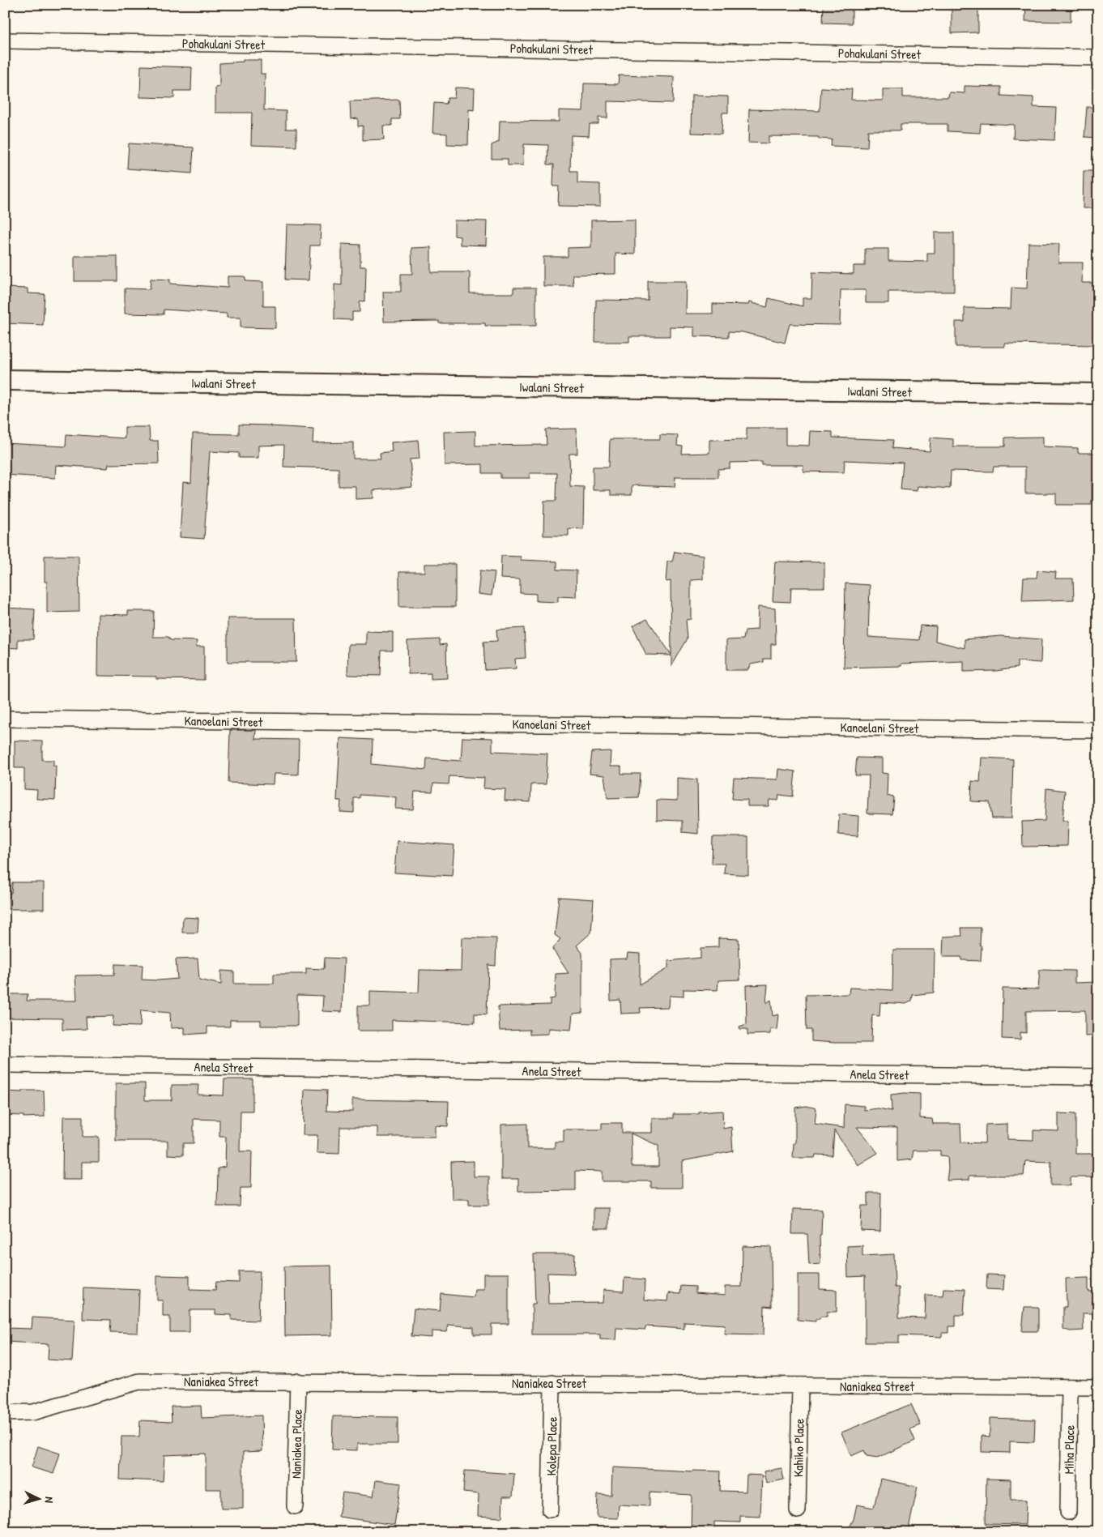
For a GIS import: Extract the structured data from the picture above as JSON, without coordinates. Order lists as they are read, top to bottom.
{
  "streets": {
    "street": [
      "Pohakulani Street",
      "Iwalani Street",
      "Kanoelani Street",
      "Anela Street",
      "Naniakea Street",
      "Naniakea Place",
      "Kolepa Place",
      "Kahiko Place",
      "Miha Place"
    ]
  },
  "crossings": [
    ["Naniakea Street", "Naniakea Place"],
    ["Naniakea Street", "Kolepa Place"],
    ["Naniakea Street", "Kahiko Place"],
    ["Naniakea Street", "Miha Place"]
  ],
  "north": "right"
}
